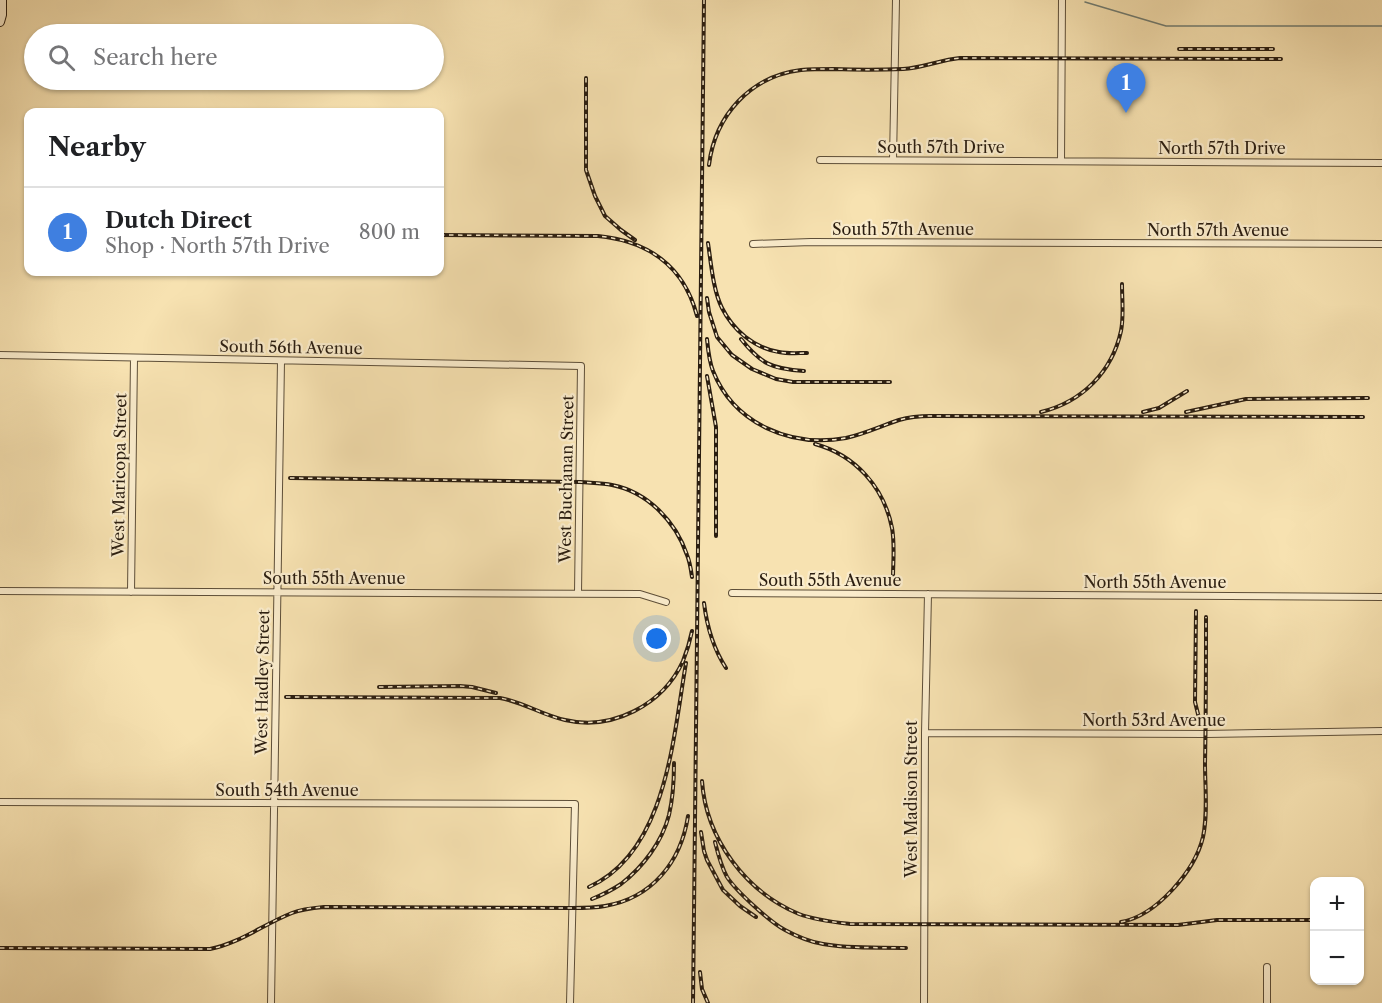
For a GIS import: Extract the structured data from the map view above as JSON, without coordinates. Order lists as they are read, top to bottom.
{
  "streets": {
    "street": [
      "South 57th Drive",
      "North 57th Drive",
      "South 57th Avenue",
      "North 57th Avenue",
      "South 56th Avenue",
      "West Maricopa Street",
      "West Buchanan Street",
      "South 55th Avenue",
      "North 55th Avenue",
      "West Hadley Street",
      "North 53rd Avenue",
      "South 54th Avenue",
      "West Madison Street"
    ]
  },
  "crossings": [
    ["South 57th Drive", "North 57th Drive"],
    ["South 57th Avenue", "North 57th Avenue"],
    ["South 56th Avenue", "West Maricopa Street"],
    ["South 56th Avenue", "West Buchanan Street"],
    ["South 56th Avenue", "West Hadley Street"],
    ["West Maricopa Street", "South 55th Avenue"],
    ["West Buchanan Street", "South 55th Avenue"],
    ["South 55th Avenue", "North 55th Avenue"],
    ["South 55th Avenue", "West Hadley Street"],
    ["South 55th Avenue", "West Madison Street"],
    ["North 55th Avenue", "West Madison Street"],
    ["West Hadley Street", "South 54th Avenue"],
    ["North 53rd Avenue", "West Madison Street"]
  ],
  "page": {
    "search": "Search here",
    "pins": "1",
    "heading": "Nearby",
    "list": [
      {
        "mark": "1",
        "name": "Dutch Direct",
        "note": "Shop · North 57th Drive",
        "value": "800 m"
      }
    ],
    "map_buttons": ["+", "−"]
  }
}
